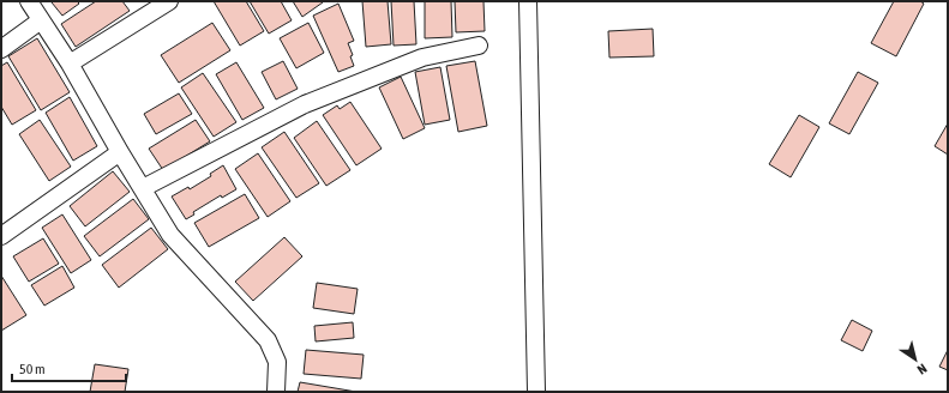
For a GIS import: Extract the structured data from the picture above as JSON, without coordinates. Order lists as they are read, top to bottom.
{
  "scale_bar": "50 m",
  "north": "bottom right"
}
